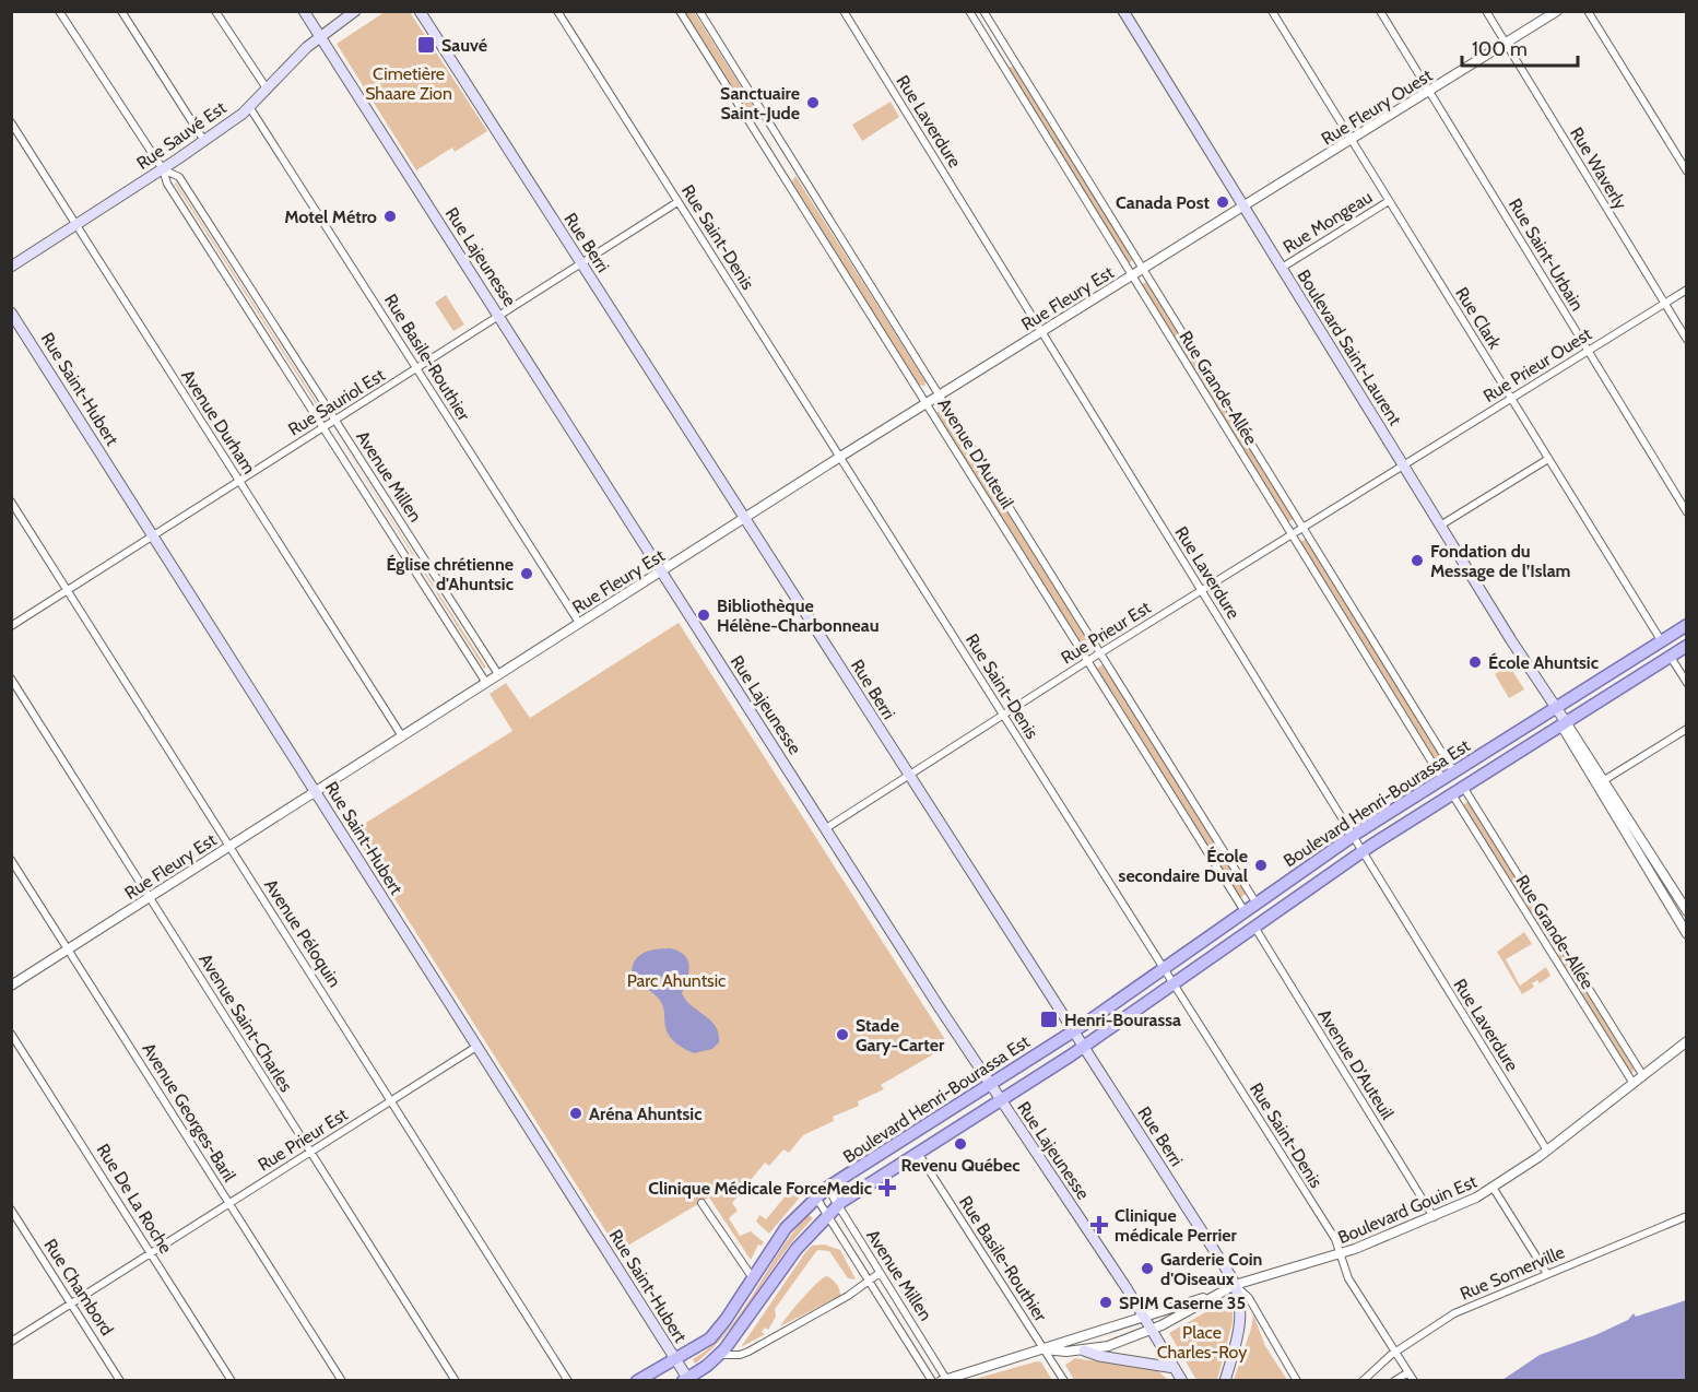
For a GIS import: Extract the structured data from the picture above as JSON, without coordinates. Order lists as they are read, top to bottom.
{
  "streets": {
    "main road": [
      "Rue Sauvé Est",
      "Rue Berri",
      "Rue Lajeunesse",
      "Boulevard Saint-Laurent",
      "Rue Saint-Hubert",
      "Boulevard Henri-Bourassa Est"
    ],
    "street": [
      "Rue Fleury Ouest",
      "Rue Laverdure",
      "Rue Waverly",
      "Rue Mongeau",
      "Rue Saint-Denis",
      "Rue Saint-Urbain",
      "Rue Fleury Est",
      "Rue Clark",
      "Rue Basile-Routhier",
      "Rue Prieur Ouest",
      "Rue Grande-Allée",
      "Rue Sauriol Est",
      "Avenue Durham",
      "Avenue D'Auteuil",
      "Avenue Millen",
      "Rue Prieur Est",
      "Avenue Péloquin",
      "Avenue Saint-Charles",
      "Avenue Georges-Baril",
      "Rue De La Roche",
      "Boulevard Gouin Est",
      "Rue Somerville",
      "Rue Chambord"
    ]
  },
  "crossings": [
    ["Rue Fleury Ouest", "Rue Waverly"],
    ["Rue Fleury Ouest", "Rue Saint-Urbain"],
    ["Rue Fleury Ouest", "Rue Fleury Est"],
    ["Rue Fleury Ouest", "Rue Clark"],
    ["Rue Fleury Ouest", "Boulevard Saint-Laurent"],
    ["Rue Laverdure", "Rue Fleury Est"],
    ["Rue Laverdure", "Rue Prieur Est"],
    ["Rue Laverdure", "Boulevard Henri-Bourassa Est"],
    ["Rue Laverdure", "Boulevard Gouin Est"],
    ["Rue Sauvé Est", "Rue Lajeunesse"],
    ["Rue Sauvé Est", "Rue Basile-Routhier"],
    ["Rue Sauvé Est", "Avenue Durham"],
    ["Rue Sauvé Est", "Avenue Millen"],
    ["Rue Waverly", "Rue Prieur Ouest"],
    ["Rue Mongeau", "Rue Clark"],
    ["Rue Mongeau", "Boulevard Saint-Laurent"],
    ["Rue Saint-Denis", "Rue Fleury Est"],
    ["Rue Saint-Denis", "Rue Sauriol Est"],
    ["Rue Saint-Denis", "Rue Prieur Est"],
    ["Rue Saint-Denis", "Boulevard Henri-Bourassa Est"],
    ["Rue Saint-Denis", "Boulevard Gouin Est"],
    ["Rue Saint-Denis", "Rue Somerville"],
    ["Rue Berri", "Rue Fleury Est"],
    ["Rue Berri", "Rue Sauriol Est"],
    ["Rue Berri", "Rue Prieur Est"],
    ["Rue Berri", "Boulevard Henri-Bourassa Est"],
    ["Rue Berri", "Boulevard Gouin Est"],
    ["Rue Saint-Urbain", "Rue Prieur Ouest"],
    ["Rue Lajeunesse", "Rue Fleury Est"],
    ["Rue Lajeunesse", "Rue Sauriol Est"],
    ["Rue Lajeunesse", "Rue Prieur Est"],
    ["Rue Lajeunesse", "Boulevard Henri-Bourassa Est"],
    ["Rue Lajeunesse", "Boulevard Gouin Est"],
    ["Rue Fleury Est", "Boulevard Saint-Laurent"],
    ["Rue Fleury Est", "Rue Basile-Routhier"],
    ["Rue Fleury Est", "Rue Grande-Allée"],
    ["Rue Fleury Est", "Rue Saint-Hubert"],
    ["Rue Fleury Est", "Avenue Durham"],
    ["Rue Fleury Est", "Avenue D'Auteuil"],
    ["Rue Fleury Est", "Avenue Millen"],
    ["Rue Fleury Est", "Avenue Péloquin"],
    ["Rue Fleury Est", "Avenue Saint-Charles"],
    ["Rue Fleury Est", "Avenue Georges-Baril"],
    ["Rue Clark", "Rue Prieur Ouest"],
    ["Rue Clark", "Boulevard Henri-Bourassa Est"],
    ["Boulevard Saint-Laurent", "Rue Prieur Ouest"],
    ["Boulevard Saint-Laurent", "Rue Prieur Est"],
    ["Boulevard Saint-Laurent", "Boulevard Henri-Bourassa Est"],
    ["Rue Basile-Routhier", "Rue Sauriol Est"],
    ["Rue Basile-Routhier", "Boulevard Henri-Bourassa Est"],
    ["Rue Basile-Routhier", "Boulevard Gouin Est"],
    ["Rue Prieur Ouest", "Rue Prieur Est"],
    ["Rue Grande-Allée", "Rue Prieur Est"],
    ["Rue Grande-Allée", "Boulevard Henri-Bourassa Est"],
    ["Rue Grande-Allée", "Boulevard Gouin Est"],
    ["Rue Saint-Hubert", "Rue Sauriol Est"],
    ["Rue Saint-Hubert", "Rue Prieur Est"],
    ["Rue Saint-Hubert", "Boulevard Henri-Bourassa Est"],
    ["Rue Sauriol Est", "Avenue Durham"],
    ["Rue Sauriol Est", "Avenue Millen"],
    ["Rue Sauriol Est", "Avenue Péloquin"],
    ["Avenue D'Auteuil", "Rue Prieur Est"],
    ["Avenue D'Auteuil", "Boulevard Henri-Bourassa Est"],
    ["Avenue D'Auteuil", "Boulevard Gouin Est"],
    ["Avenue Millen", "Boulevard Henri-Bourassa Est"],
    ["Avenue Millen", "Boulevard Gouin Est"],
    ["Rue Prieur Est", "Avenue Péloquin"],
    ["Rue Prieur Est", "Avenue Saint-Charles"],
    ["Rue Prieur Est", "Avenue Georges-Baril"],
    ["Rue Prieur Est", "Rue De La Roche"],
    ["Rue Prieur Est", "Rue Chambord"]
  ],
  "parks": ["Cimetière Shaare Zion", "Parc Ahuntsic", "Place Charles-Roy"],
  "places": {
    "transit": ["Sauvé", "Henri-Bourassa"],
    "other": [
      "Sanctuaire Saint-Jude",
      "Canada Post",
      "Motel Métro",
      "Fondation du Message de l’Islam",
      "Église chrétienne d'Ahuntsic",
      "Bibliothèque Hélène-Charbonneau",
      "École Ahuntsic",
      "École secondaire Duval",
      "Stade Gary-Carter",
      "Aréna Ahuntsic",
      "Revenu Québec",
      "Garderie Coin d'Oiseaux",
      "SPIM Caserne 35"
    ],
    "health": ["Clinique Médicale ForceMedic", "Clinique médicale Perrier"]
  },
  "scale_bar": "100 m"
}
